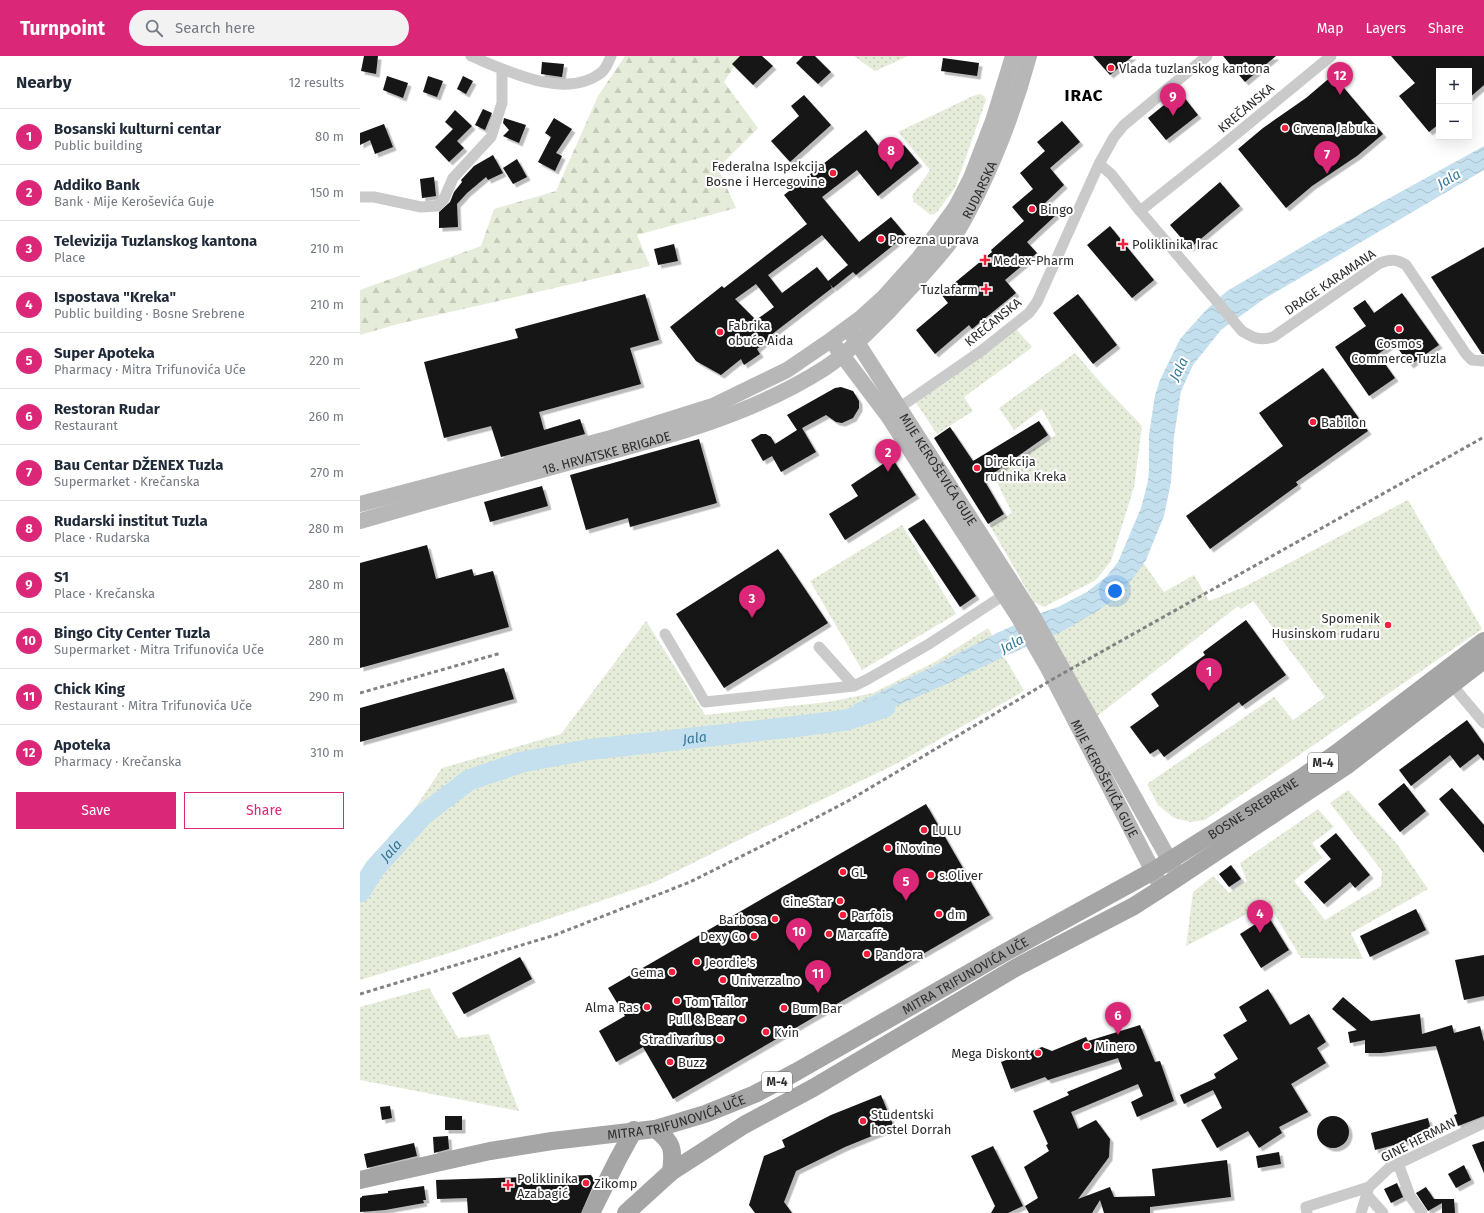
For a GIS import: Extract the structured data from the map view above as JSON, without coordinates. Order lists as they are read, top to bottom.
{
  "streets": {
    "main road": [
      "RUDARSKA",
      "18. HRVATSKE BRIGADE",
      "MIJE KEROŠEVIĆA GUJE",
      "M-4",
      "BOSNE SREBRENE",
      "MITRA TRIFUNOVIĆA UČE"
    ],
    "street": ["KREČANSKA", "DRAGE KARAMANA", "GINE HERMAN"]
  },
  "crossings": [
    ["KREČANSKA", "DRAGE KARAMANA"],
    ["KREČANSKA", "MIJE KEROŠEVIĆA GUJE"],
    ["RUDARSKA", "18. HRVATSKE BRIGADE"],
    ["RUDARSKA", "MIJE KEROŠEVIĆA GUJE"],
    ["18. HRVATSKE BRIGADE", "MIJE KEROŠEVIĆA GUJE"],
    ["MIJE KEROŠEVIĆA GUJE", "BOSNE SREBRENE"],
    ["MIJE KEROŠEVIĆA GUJE", "MITRA TRIFUNOVIĆA UČE"],
    ["BOSNE SREBRENE", "MITRA TRIFUNOVIĆA UČE"]
  ],
  "districts": ["IRAC"],
  "water": ["Jala"],
  "places": {
    "other": [
      "Vlada tuzlanskog kantona",
      "Crvena Jabuka",
      "Federalna Ispekcija Bosne i Hercegovine",
      "Bingo",
      "Porezna uprava",
      "Cosmos Commerce Tuzla",
      "Fabrika obuće Aida",
      "Babilon",
      "Direkcija rudnika Kreka",
      "Spomenik Husinskom rudaru",
      "LULU",
      "iNovine",
      "GL",
      "s.Oliver",
      "CineStar",
      "dm",
      "Parfois",
      "Barbosa",
      "Marcaffe",
      "Dexy Co",
      "Pandora",
      "Jeordie's",
      "Gema",
      "Univerzalno",
      "Tom Tailor",
      "Alma Ras",
      "Bum Bar",
      "Pull & Bear",
      "Kvin",
      "Stradivarius",
      "Minero",
      "Mega Diskont",
      "Buzz",
      "Studentski hostel Dorrah",
      "Zikomp"
    ],
    "health": [
      "Poliklinika Irac",
      "Medex-Pharm",
      "Tuzlafarm",
      "Poliklinika Azabagić"
    ]
  },
  "page": {
    "header": "Turnpoint",
    "search": "Search here",
    "nav": ["Map", "Layers", "Share"],
    "heading": ["Nearby", "12 results"],
    "pins": [
      "12",
      "9",
      "8",
      "7",
      "2",
      "3",
      "1",
      "5",
      "4",
      "10",
      "11",
      "6"
    ],
    "map_buttons": ["+", "−"],
    "list": [
      {
        "mark": "1",
        "name": "Bosanski kulturni centar",
        "note": "Public building",
        "value": "80 m"
      },
      {
        "mark": "2",
        "name": "Addiko Bank",
        "note": "Bank · Mije Keroševića Guje",
        "value": "150 m"
      },
      {
        "mark": "3",
        "name": "Televizija Tuzlanskog kantona",
        "note": "Place",
        "value": "210 m"
      },
      {
        "mark": "4",
        "name": "Ispostava \"Kreka\"",
        "note": "Public building · Bosne Srebrene",
        "value": "210 m"
      },
      {
        "mark": "5",
        "name": "Super Apoteka",
        "note": "Pharmacy · Mitra Trifunovića Uče",
        "value": "220 m"
      },
      {
        "mark": "6",
        "name": "Restoran Rudar",
        "note": "Restaurant",
        "value": "260 m"
      },
      {
        "mark": "7",
        "name": "Bau Centar DŽENEX Tuzla",
        "note": "Supermarket · Krečanska",
        "value": "270 m"
      },
      {
        "mark": "8",
        "name": "Rudarski institut Tuzla",
        "note": "Place · Rudarska",
        "value": "280 m"
      },
      {
        "mark": "9",
        "name": "S1",
        "note": "Place · Krečanska",
        "value": "280 m"
      },
      {
        "mark": "10",
        "name": "Bingo City Center Tuzla",
        "note": "Supermarket · Mitra Trifunovića Uče",
        "value": "280 m"
      },
      {
        "mark": "11",
        "name": "Chick King",
        "note": "Restaurant · Mitra Trifunovića Uče",
        "value": "290 m"
      },
      {
        "mark": "12",
        "name": "Apoteka",
        "note": "Pharmacy · Krečanska",
        "value": "310 m"
      }
    ],
    "buttons": ["Save", "Share"]
  }
}
